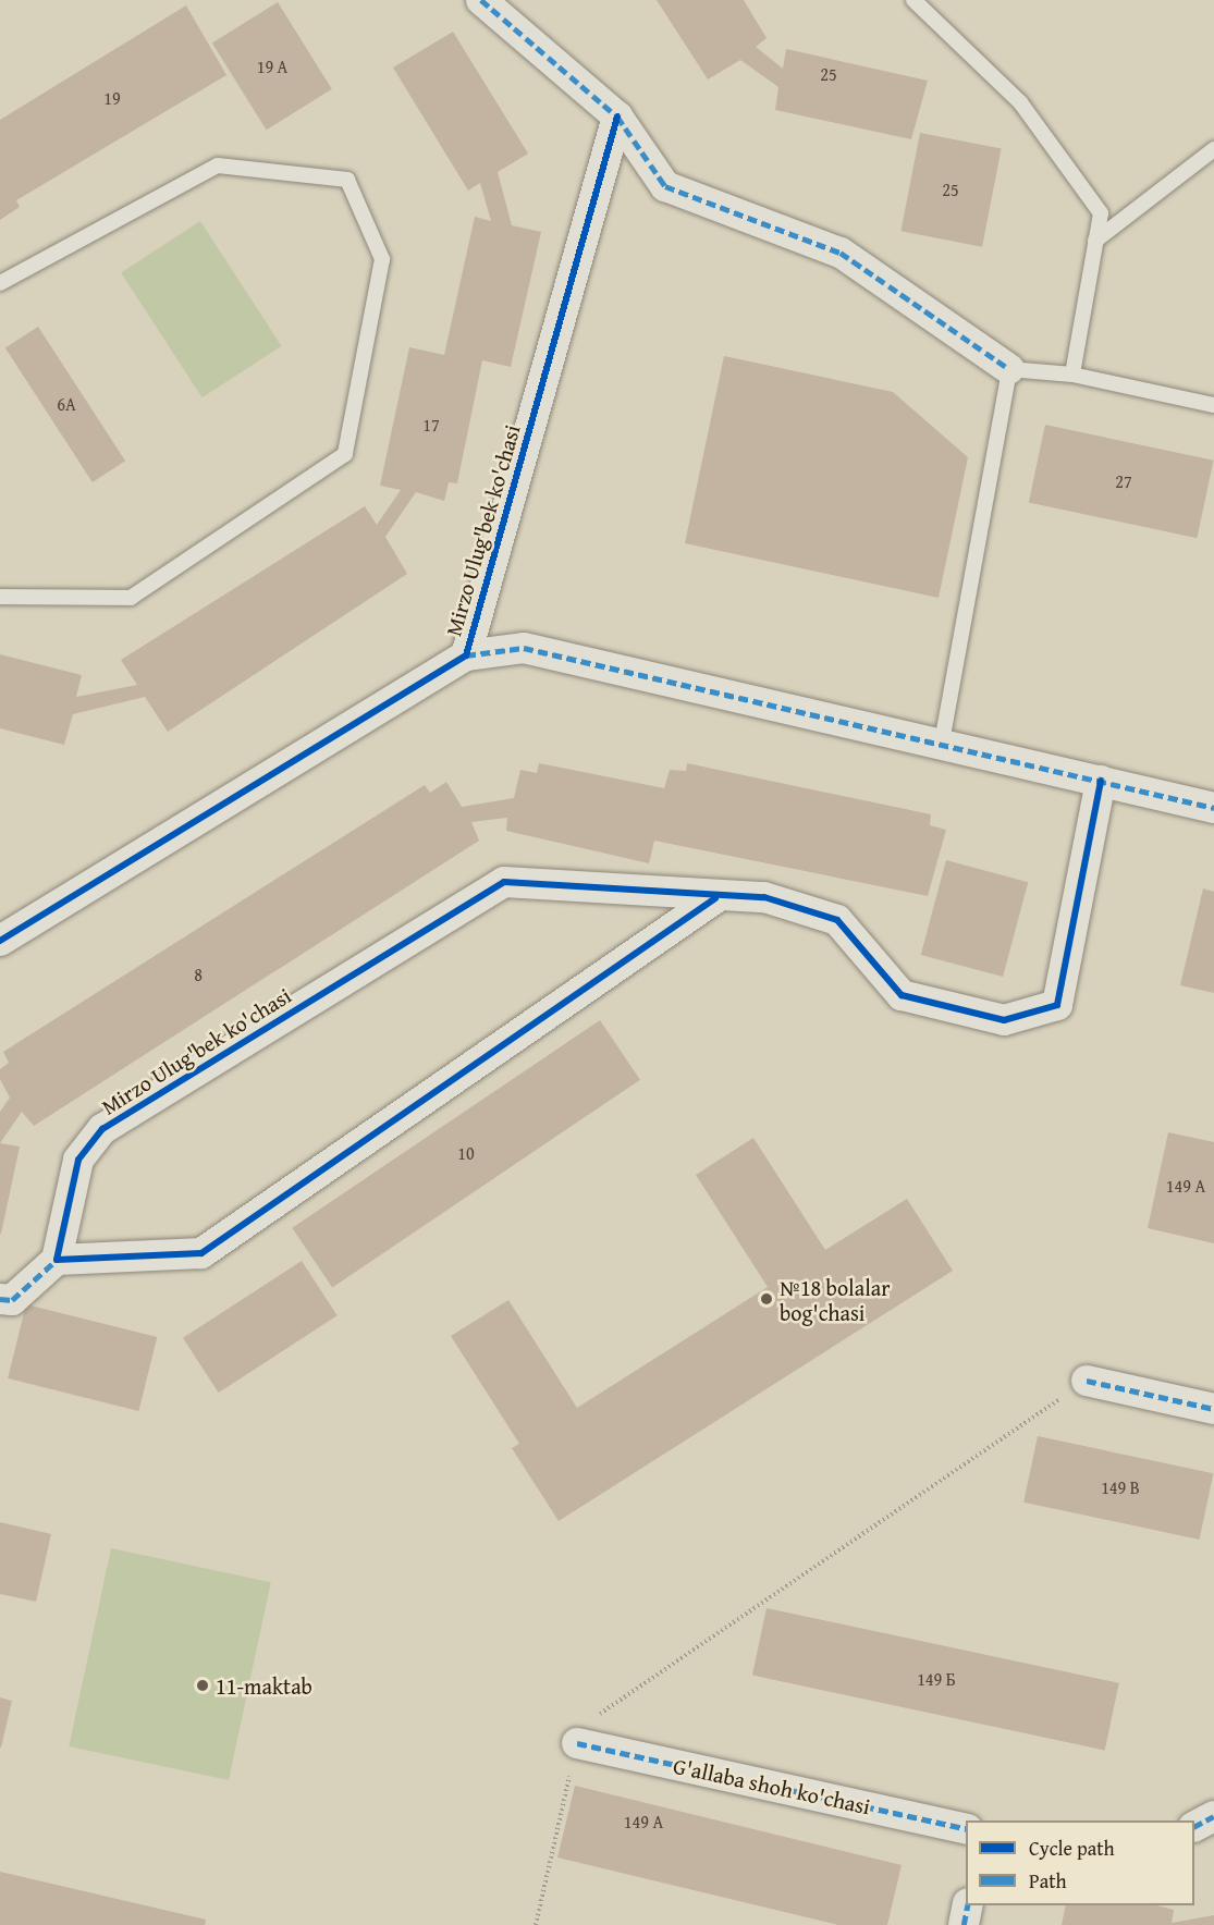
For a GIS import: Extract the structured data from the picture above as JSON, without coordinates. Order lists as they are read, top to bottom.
{
  "streets": {
    "street": ["Mirzo Ulug'bek ko'chasi", "G'allaba shoh ko'chasi"]
  },
  "places": ["№18 bolalar bog'chasi", "11-maktab"],
  "house_numbers": [
    "19 А",
    "25",
    "19",
    "25",
    "6А",
    "17",
    "27",
    "8",
    "10",
    "149 A",
    "149 В",
    "149 Б",
    "149 А"
  ],
  "legend": ["Cycle path", "Path"]
}
